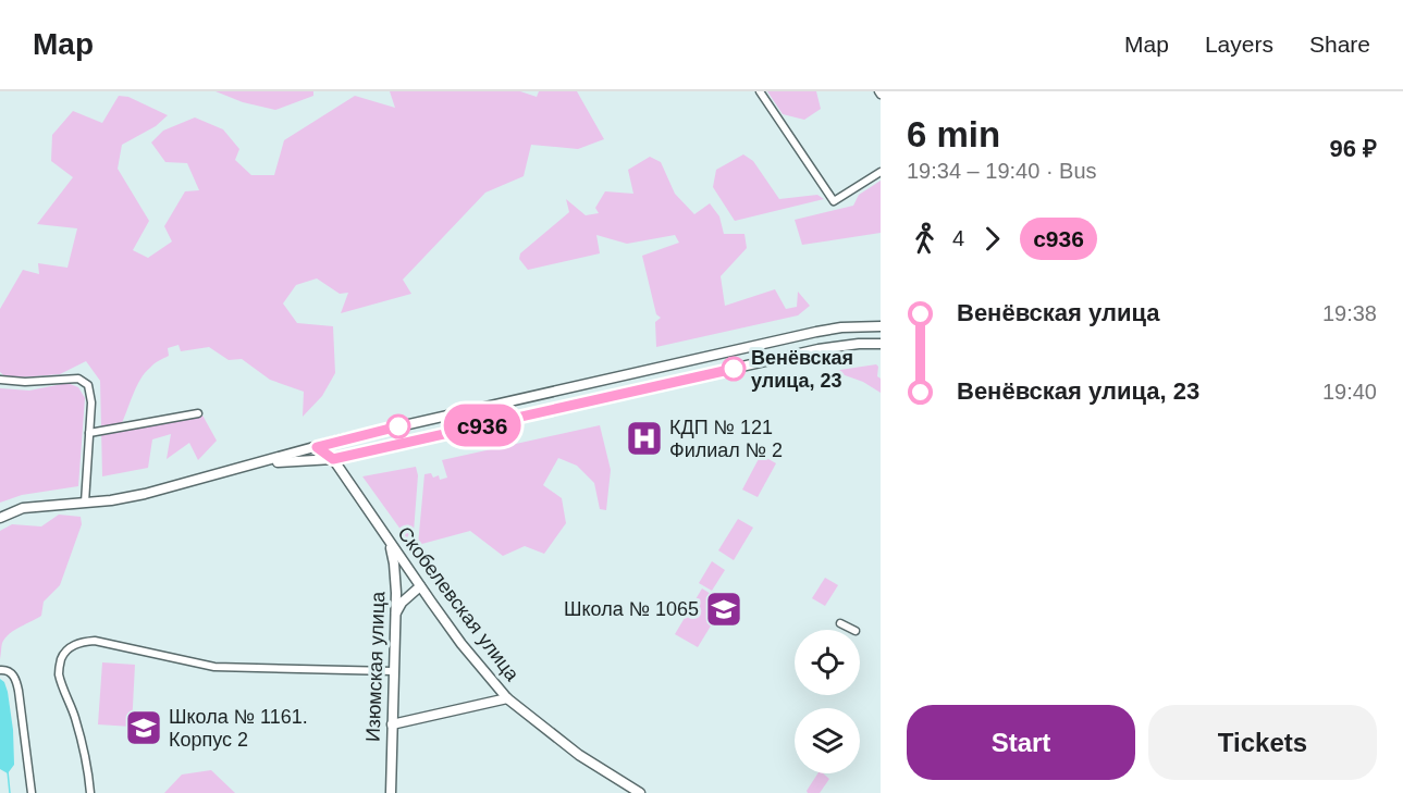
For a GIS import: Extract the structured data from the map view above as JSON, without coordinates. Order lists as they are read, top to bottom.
{
  "streets": {
    "street": ["Скобелевская улица", "Изюмская улица"]
  },
  "crossings": [
    ["Скобелевская улица", "Изюмская улица"]
  ],
  "places": {
    "other": ["Венёвская улица, 23"],
    "hospital": ["КДП № 121 Филиал № 2"],
    "school or university": ["Школа № 1065", "Школа № 1161. Корпус 2"]
  },
  "lines": ["bus line с936"],
  "page": {
    "header": "Map",
    "nav": ["Map", "Layers", "Share"],
    "on_map": "с936",
    "heading": ["6 min", "19:34 – 19:40 · Bus", "96 ₽"],
    "legs": ["4", "с936"],
    "list": [
      {
        "name": "Венёвская улица",
        "value": "19:38"
      },
      {
        "name": "Венёвская улица, 23",
        "value": "19:40"
      }
    ],
    "buttons": ["Start", "Tickets"]
  }
}
